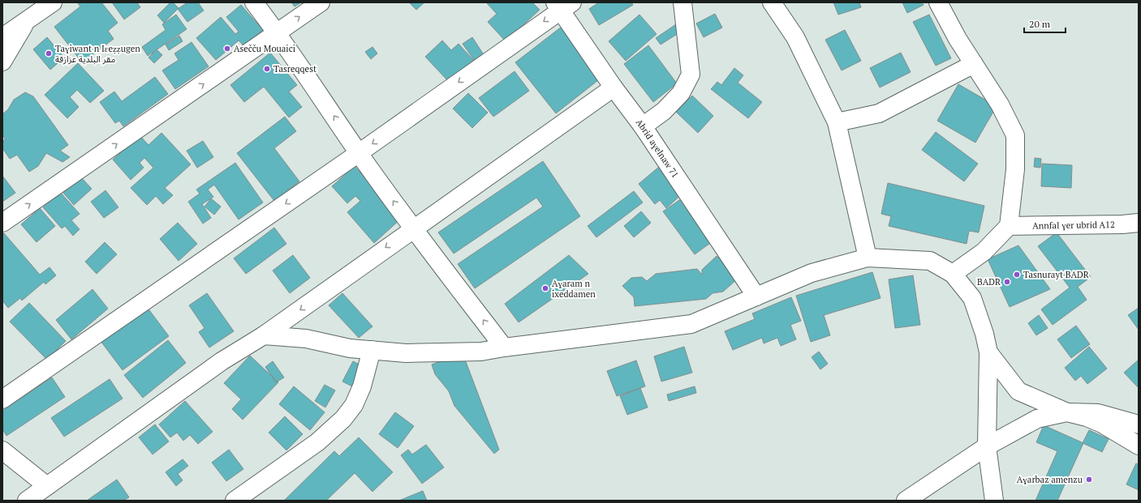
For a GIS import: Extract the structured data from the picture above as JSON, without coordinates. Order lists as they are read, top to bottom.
{
  "streets": {
    "street": ["Abrid aɣelnaw 71", "Annfal ɣer ubrid A12"]
  },
  "places": [
    "Asečču Mouaici",
    "Taɣiwant n Iɛeẓẓugen مقر البلدية عزازقة",
    "Tasreqqest",
    "Tasnurayt BADR",
    "BADR",
    "Aɣaram n ixeddamen",
    "Aɣarbaz amenzu"
  ],
  "scale_bar": "20 m"
}
